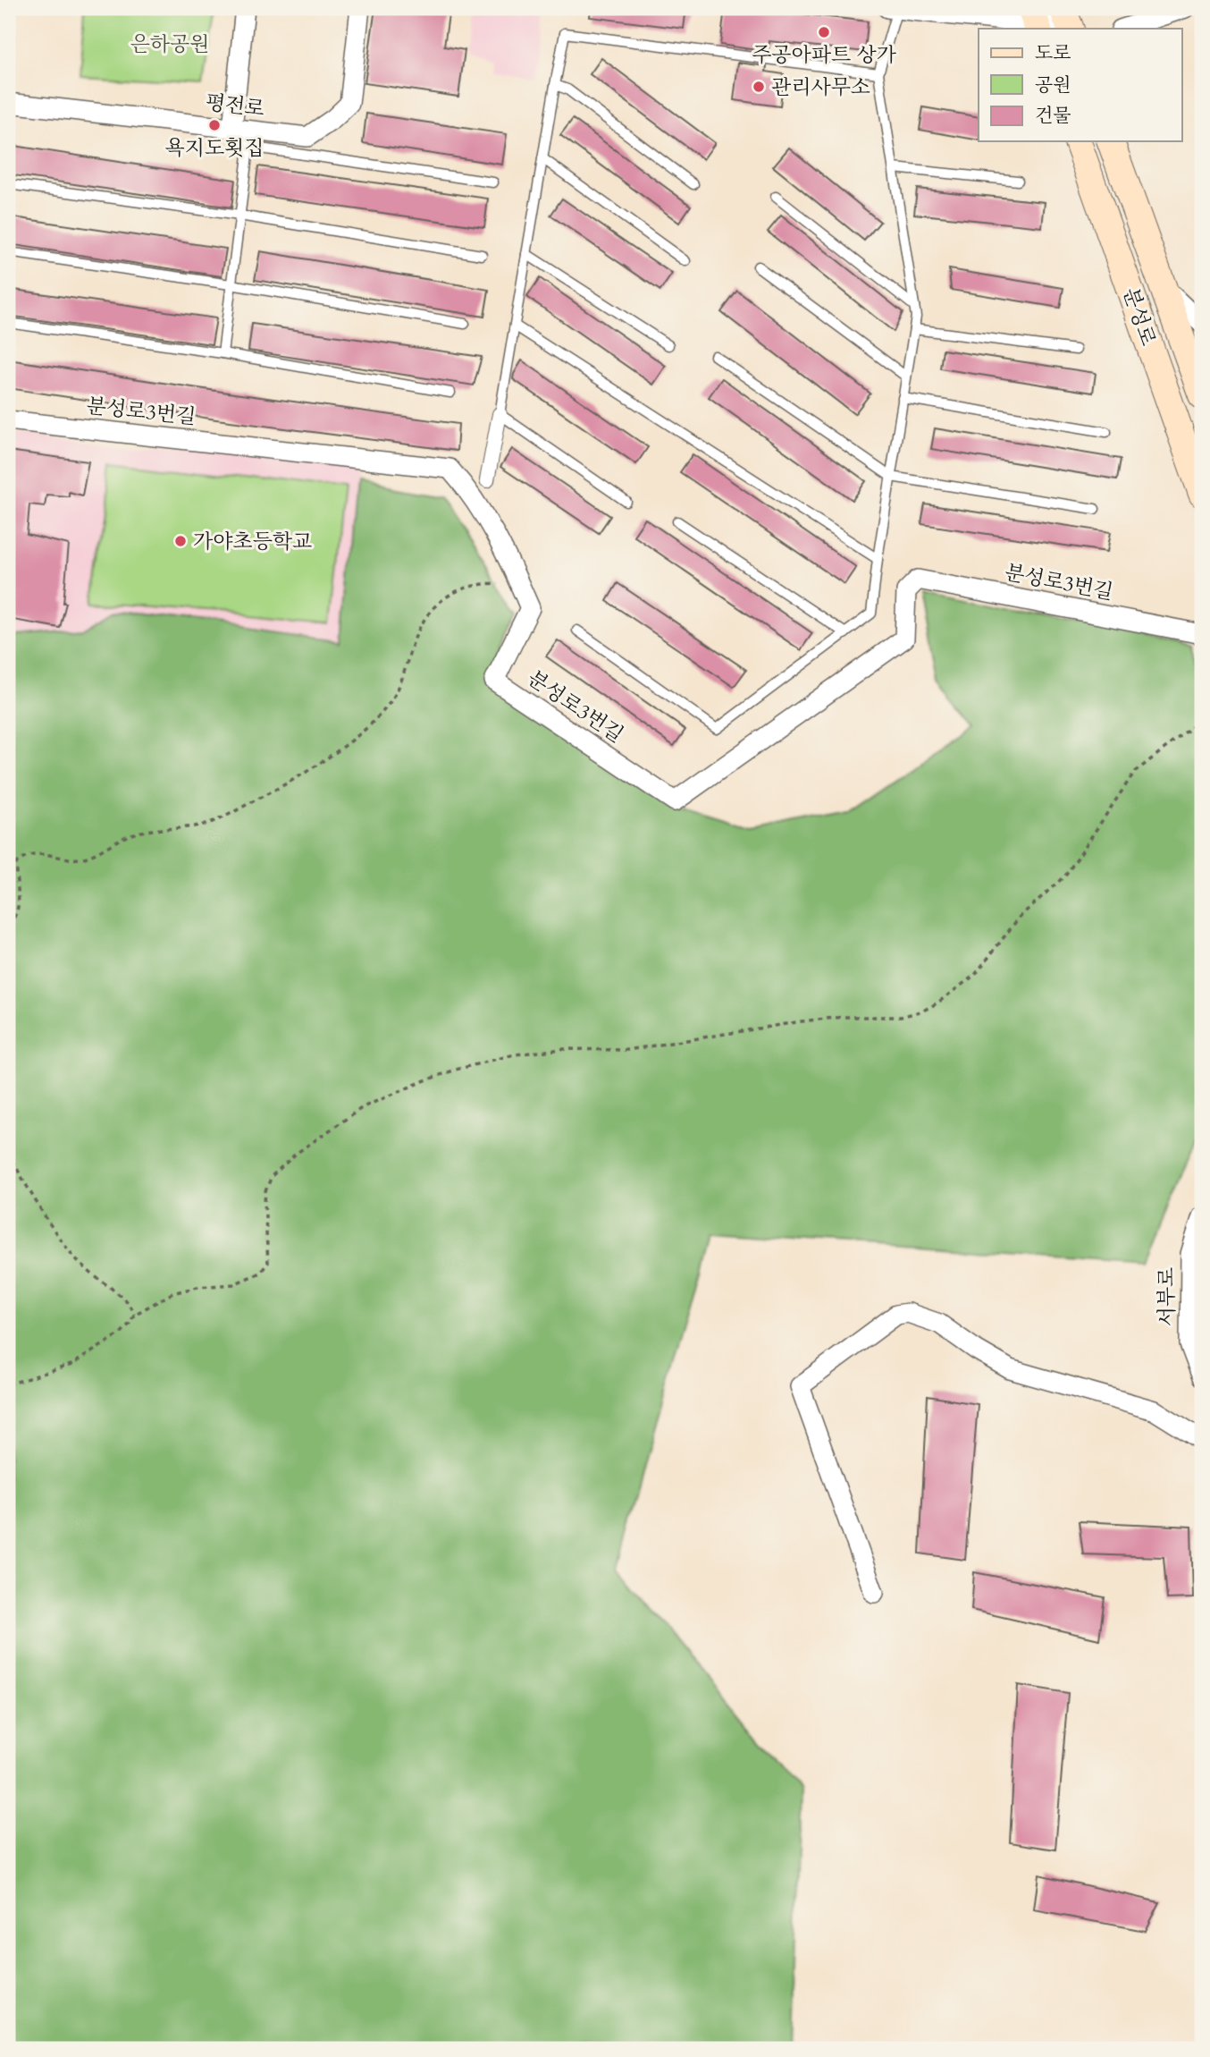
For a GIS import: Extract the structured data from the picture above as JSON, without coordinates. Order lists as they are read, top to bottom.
{
  "streets": {
    "main road": ["분성로"],
    "street": ["평전로", "분성로3번길", "서부로"]
  },
  "parks": ["은하공원"],
  "places": [
    "주공아파트 상가",
    "관리사무소",
    "욕지도횟집",
    "가야초등학교"
  ],
  "legend": ["도로", "공원", "건물"]
}
